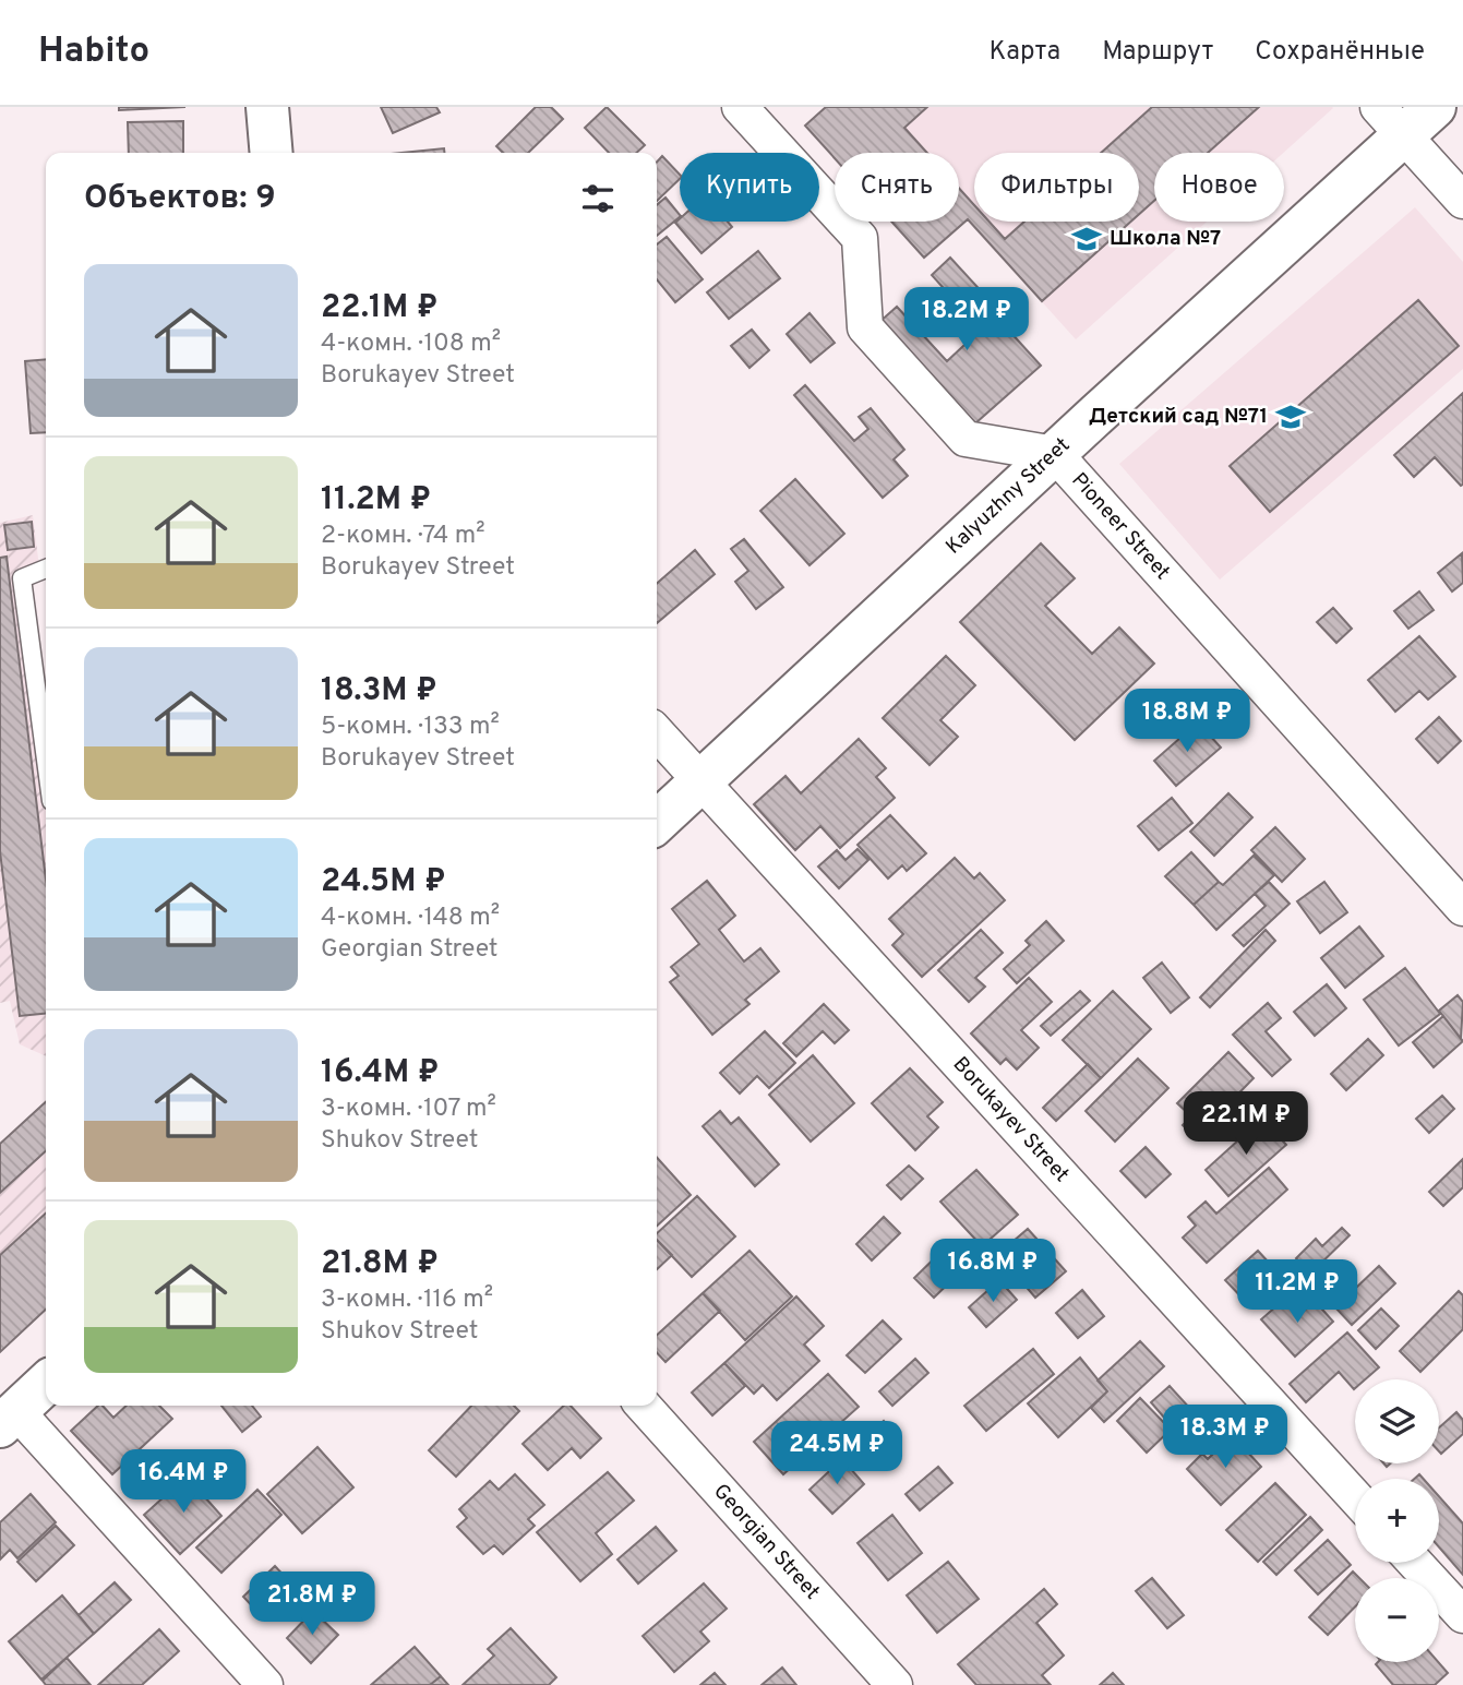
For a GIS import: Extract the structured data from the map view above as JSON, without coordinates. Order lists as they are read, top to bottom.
{
  "streets": {
    "street": [
      "Kalyuzhny Street",
      "Pioneer Street",
      "Borukayev Street",
      "Georgian Street"
    ]
  },
  "crossings": [
    ["Kalyuzhny Street", "Pioneer Street"],
    ["Kalyuzhny Street", "Borukayev Street"]
  ],
  "places": {
    "school or university": ["Школа №7", "Детский сад №71"]
  },
  "page": {
    "header": "Habito",
    "nav": ["Карта", "Маршрут", "Сохранённые"],
    "chip": [
      "Купить",
      "Снять",
      "Фильтры",
      "Новое"
    ],
    "heading": "Объектов: 9",
    "list": [
      {
        "name": "22.1M ₽",
        "note": "4-комн. · 108 m² · Borukayev Street"
      },
      {
        "name": "11.2M ₽",
        "note": "2-комн. · 74 m² · Borukayev Street"
      },
      {
        "name": "18.3M ₽",
        "note": "5-комн. · 133 m² · Borukayev Street"
      },
      {
        "name": "24.5M ₽",
        "note": "4-комн. · 148 m² · Georgian Street"
      },
      {
        "name": "16.4M ₽",
        "note": "3-комн. · 107 m² · Shukov Street"
      },
      {
        "name": "21.8M ₽",
        "note": "3-комн. · 116 m² · Shukov Street"
      }
    ],
    "price": [
      "18.2M ₽",
      "18.8M ₽",
      "22.1M ₽",
      "16.8M ₽",
      "11.2M ₽",
      "18.3M ₽",
      "24.5M ₽",
      "16.4M ₽",
      "21.8M ₽"
    ],
    "map_buttons": ["+", "−"]
  }
}
